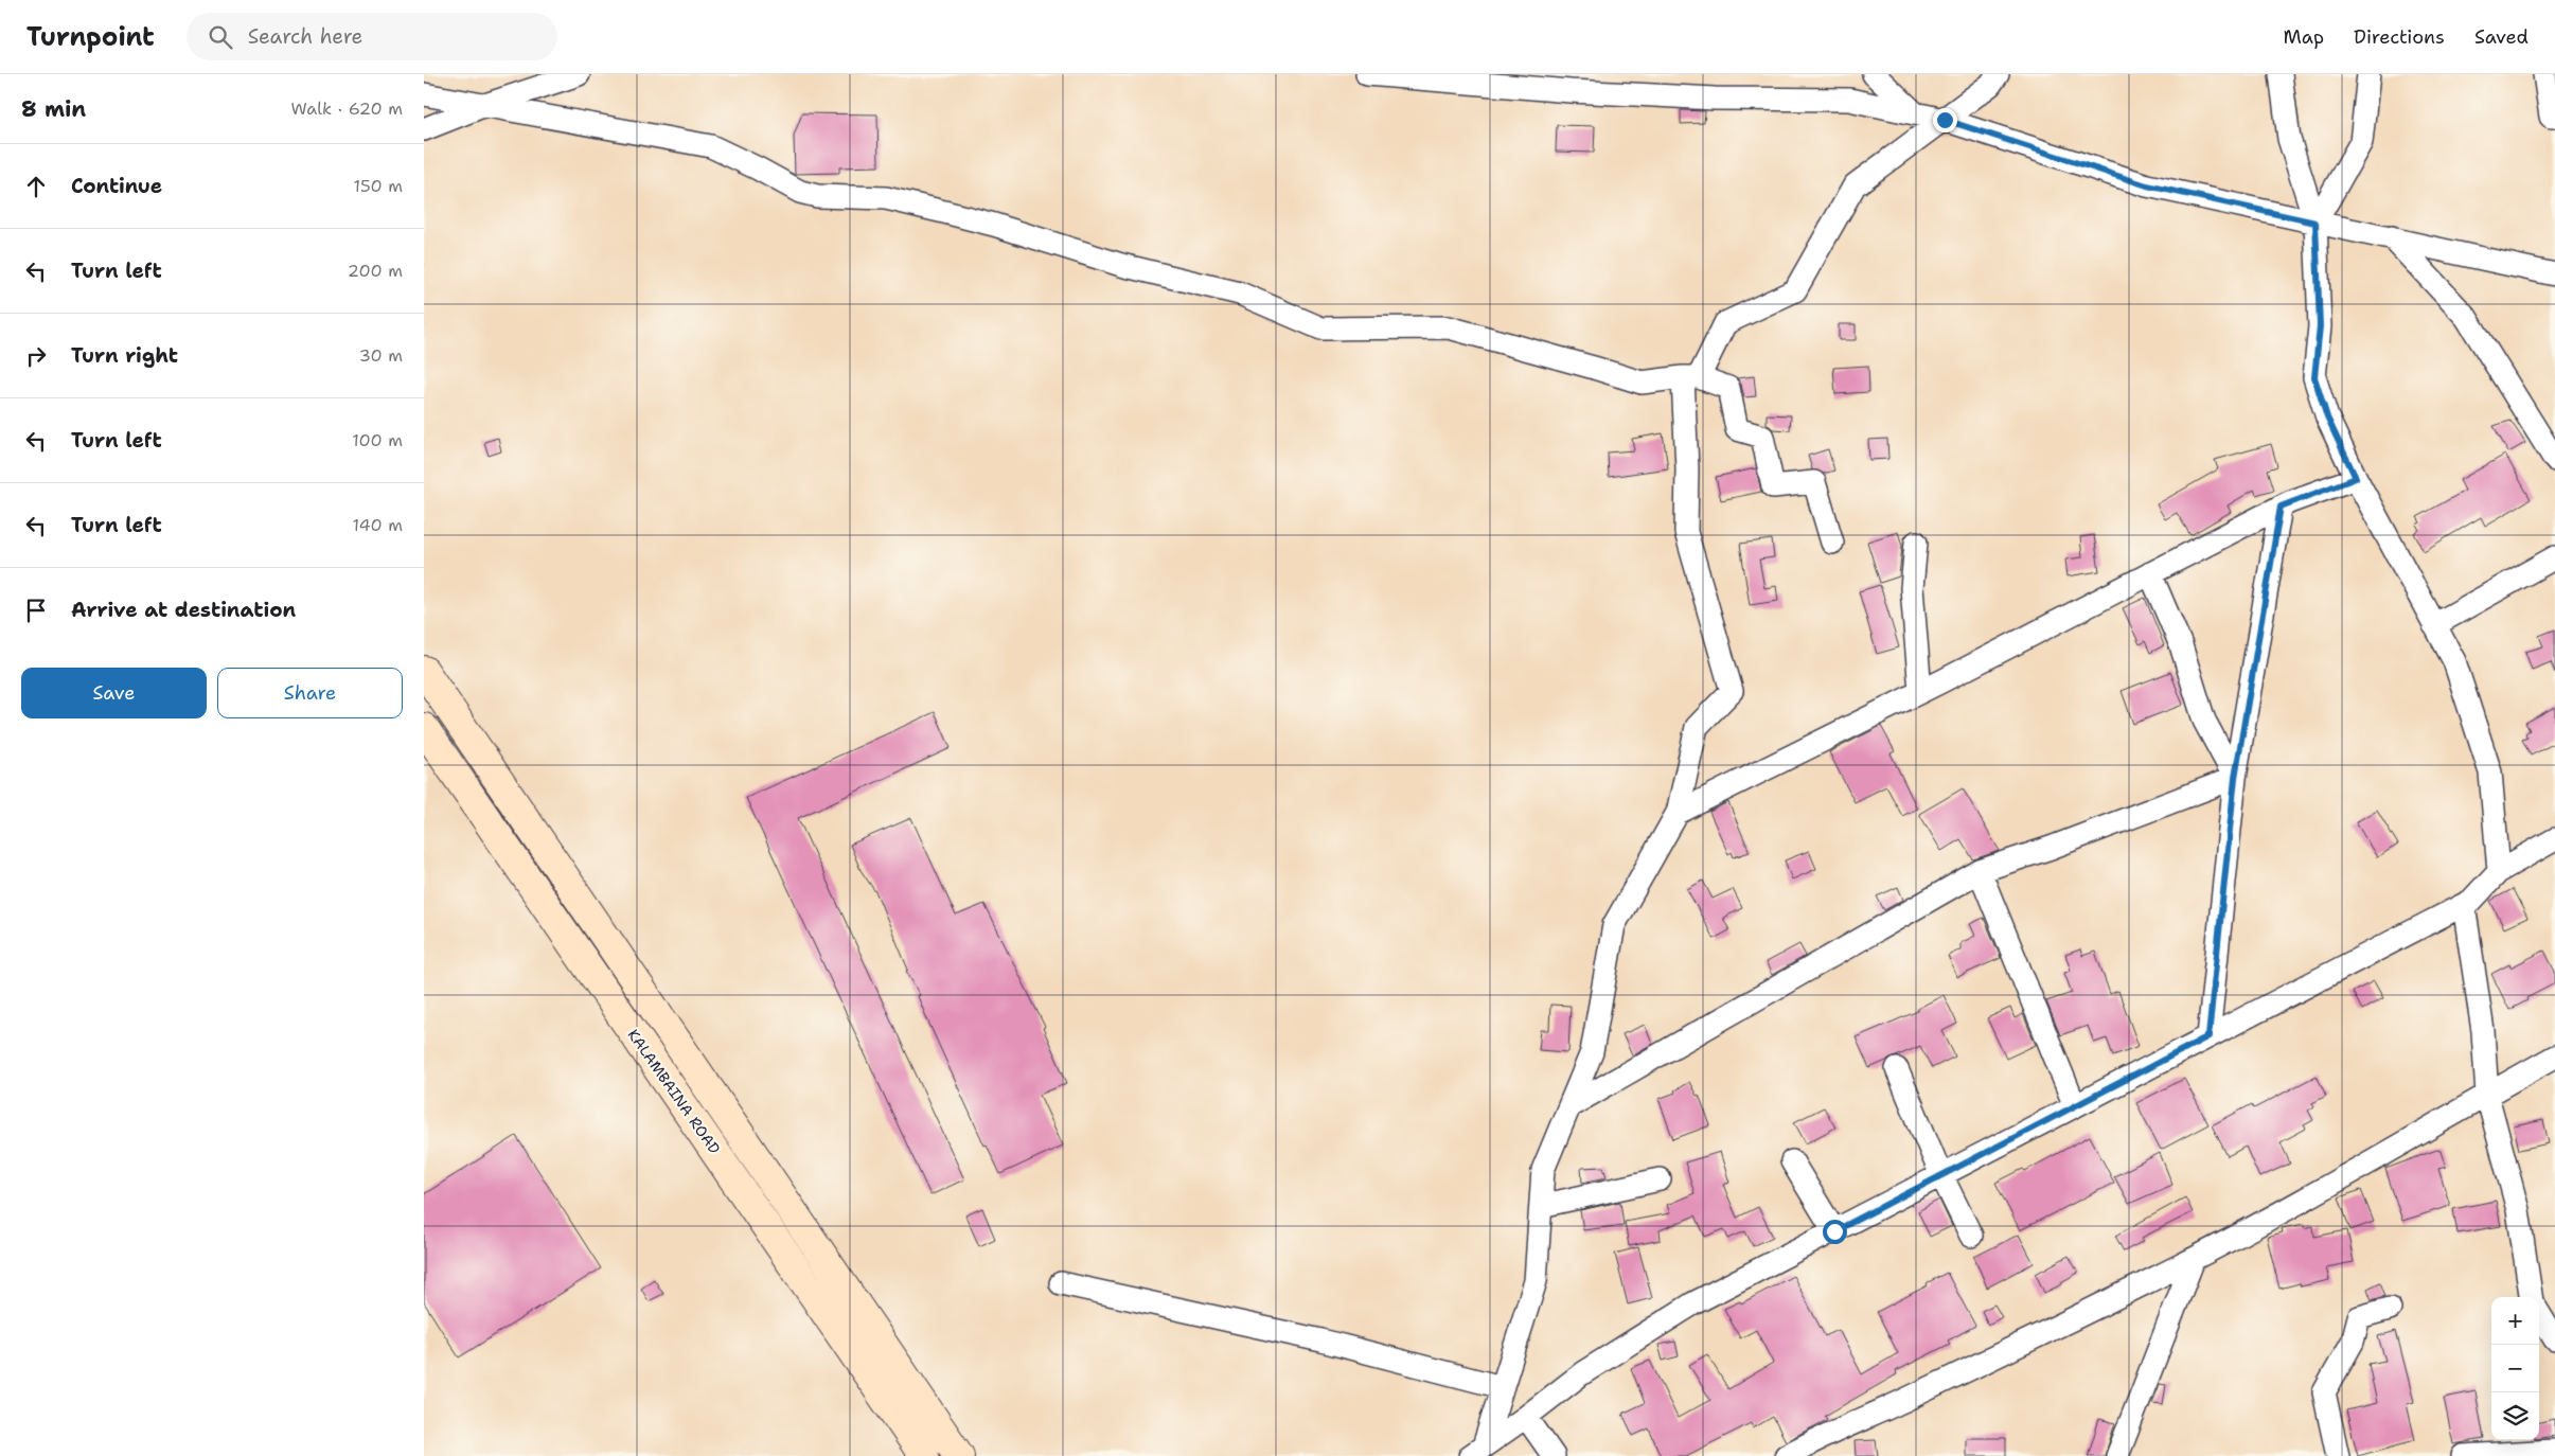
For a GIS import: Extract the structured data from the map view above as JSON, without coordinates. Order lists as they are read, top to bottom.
{
  "streets": {
    "main road": ["KALAMBAINA ROAD"]
  },
  "page": {
    "header": "Turnpoint",
    "search": "Search here",
    "nav": ["Map", "Directions", "Saved"],
    "heading": ["8 min", "Walk · 620 m"],
    "list": [
      ["Continue", "150 m"],
      ["Turn left", "200 m"],
      ["Turn right", "30 m"],
      ["Turn left", "100 m"],
      ["Turn left", "140 m"],
      "Arrive at destination"
    ],
    "buttons": ["Save", "Share"],
    "map_buttons": ["+", "−"]
  }
}
